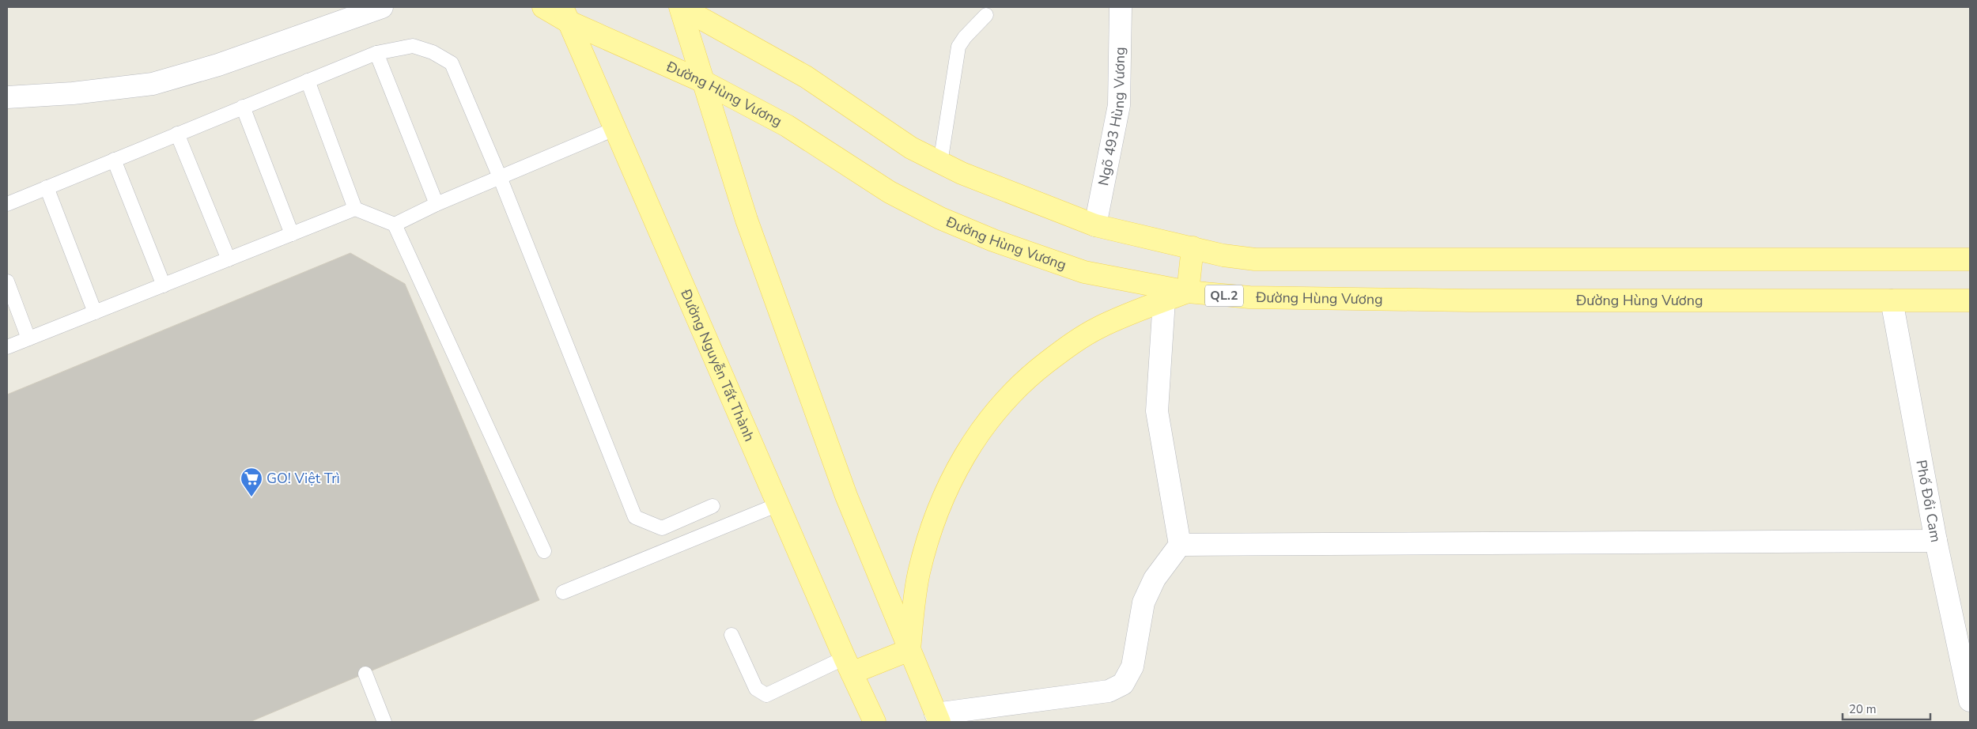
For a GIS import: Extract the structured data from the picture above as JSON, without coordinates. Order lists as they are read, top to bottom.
{
  "streets": {
    "main road": ["Đường Hùng Vương", "QL.2", "Đường Nguyễn Tất Thành"],
    "street": ["Ngõ 493 Hùng Vương", "Phố Đồi Cam"]
  },
  "crossings": [
    ["Đường Hùng Vương", "Đường Nguyễn Tất Thành"],
    ["Đường Hùng Vương", "Phố Đồi Cam"]
  ],
  "places": {
    "supermarket": ["GO! Việt Trì"]
  },
  "scale_bar": "20 m"
}
